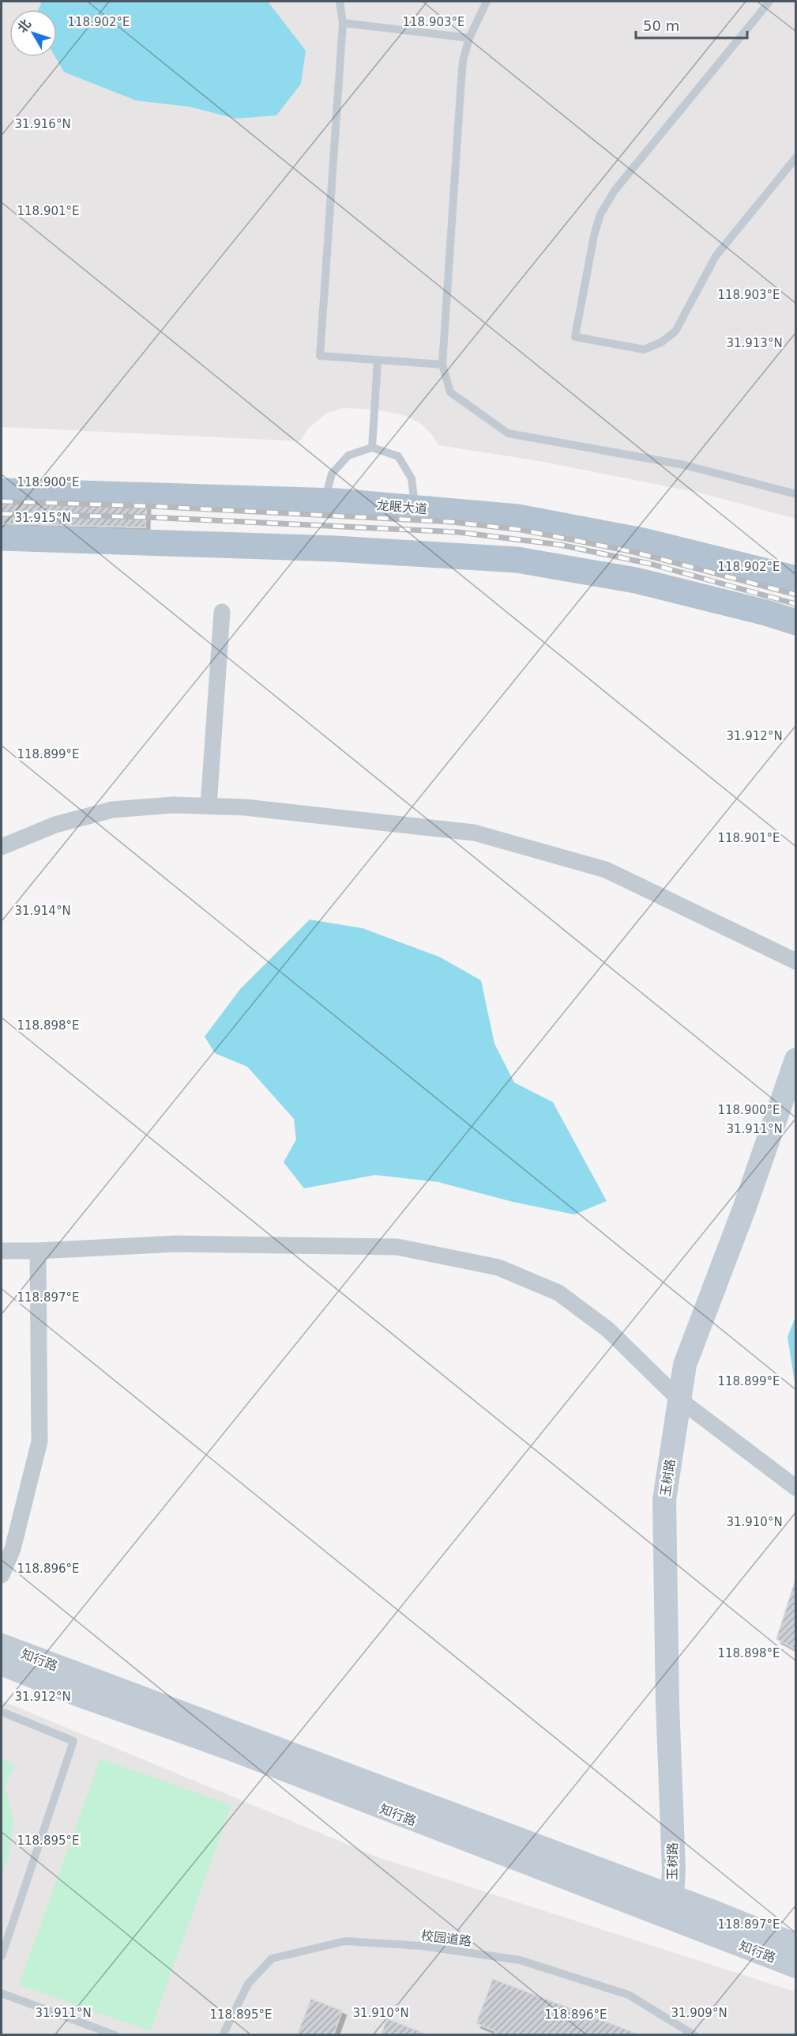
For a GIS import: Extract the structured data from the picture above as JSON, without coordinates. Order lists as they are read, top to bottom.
{
  "streets": {
    "main road": ["龙眠大道"],
    "street": ["玉树路", "知行路"],
    "lane": ["校园道路"]
  },
  "crossings": [
    ["玉树路", "知行路"]
  ],
  "scale_bar": "50 m",
  "north": "top left",
  "coordinates": [
    "118.902°E",
    "118.903°E",
    "31.916°N",
    "118.901°E",
    "31.913°N",
    "118.900°E",
    "31.915°N",
    "31.912°N",
    "118.899°E",
    "31.914°N",
    "118.898°E",
    "31.911°N",
    "118.897°E",
    "31.910°N",
    "118.896°E",
    "118.895°E",
    "31.909°N"
  ]
}
